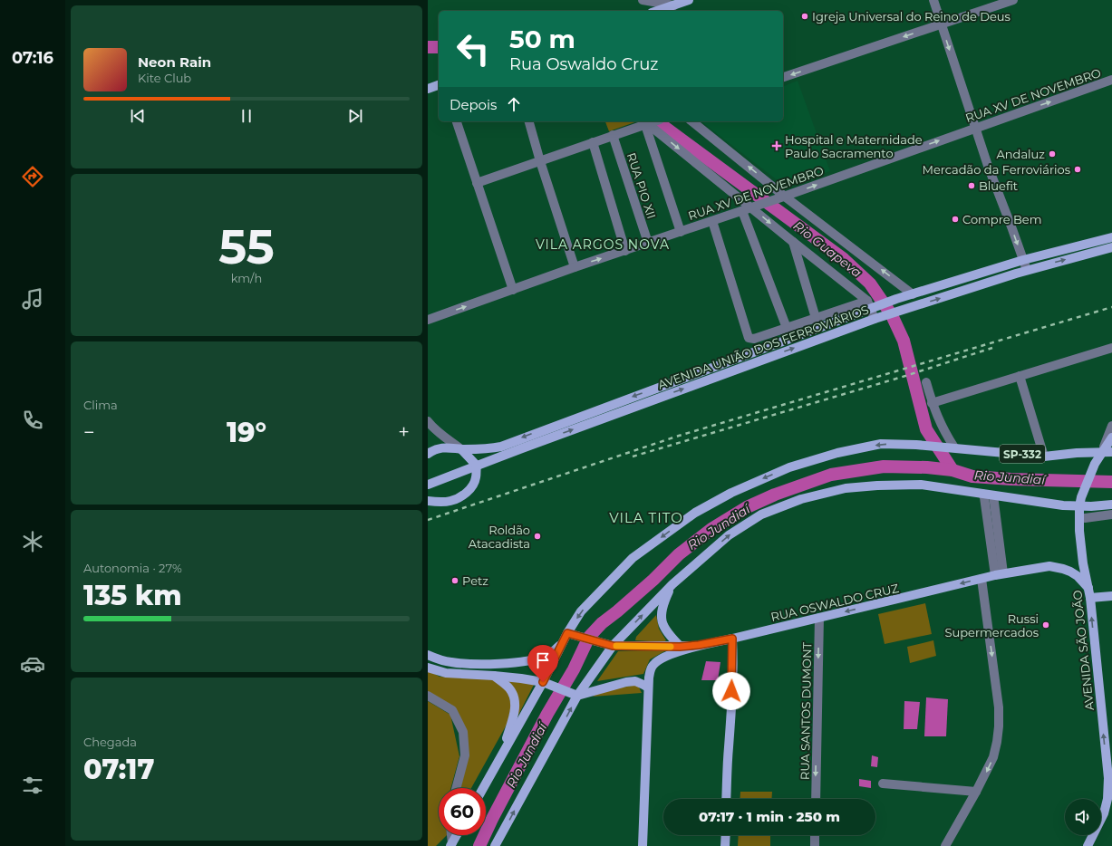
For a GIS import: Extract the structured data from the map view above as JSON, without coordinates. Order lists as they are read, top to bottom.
{
  "streets": {
    "main road": [
      "AVENIDA UNIÃO DOS FERROVIÁRIOS",
      "SP-332",
      "RUA OSWALDO CRUZ",
      "AVENIDA SÃO JOÃO"
    ],
    "street": ["RUA XV DE NOVEMBRO", "RUA PIO XII", "RUA SANTOS DUMONT"]
  },
  "crossings": [
    ["RUA XV DE NOVEMBRO", "RUA PIO XII"],
    ["SP-332", "AVENIDA SÃO JOÃO"],
    ["RUA OSWALDO CRUZ", "AVENIDA SÃO JOÃO"],
    ["RUA OSWALDO CRUZ", "RUA SANTOS DUMONT"]
  ],
  "one_way": ["RUA XV DE NOVEMBRO", "AVENIDA SÃO JOÃO", "RUA SANTOS DUMONT"],
  "districts": ["VILA ARGOS NOVA", "VILA TITO"],
  "water": ["Rio Guapeva", "Rio Jundiaí"],
  "places": {
    "other": [
      "Igreja Universal do Reino de Deus",
      "Andaluz",
      "Mercadão da Ferroviários",
      "Bluefit",
      "Compre Bem",
      "Roldão Atacadista",
      "Petz",
      "Russi Supermercados"
    ],
    "health": ["Hospital e Maternidade Paulo Sacramento"]
  },
  "page": {
    "tabs": "07:16",
    "turn": ["50 m", "Rua Oswaldo Cruz"],
    "song": ["Neon Rain", "Kite Club"],
    "then": "Depois",
    "tile": [
      ["55", "km/h"],
      "Clima",
      ["Autonomia · 27%", "135 km"],
      ["Chegada", "07:17"]
    ],
    "heat": ["−", "19°", "+"],
    "limit": "60",
    "trip": "07:17 · 1 min · 250 m"
  }
}
